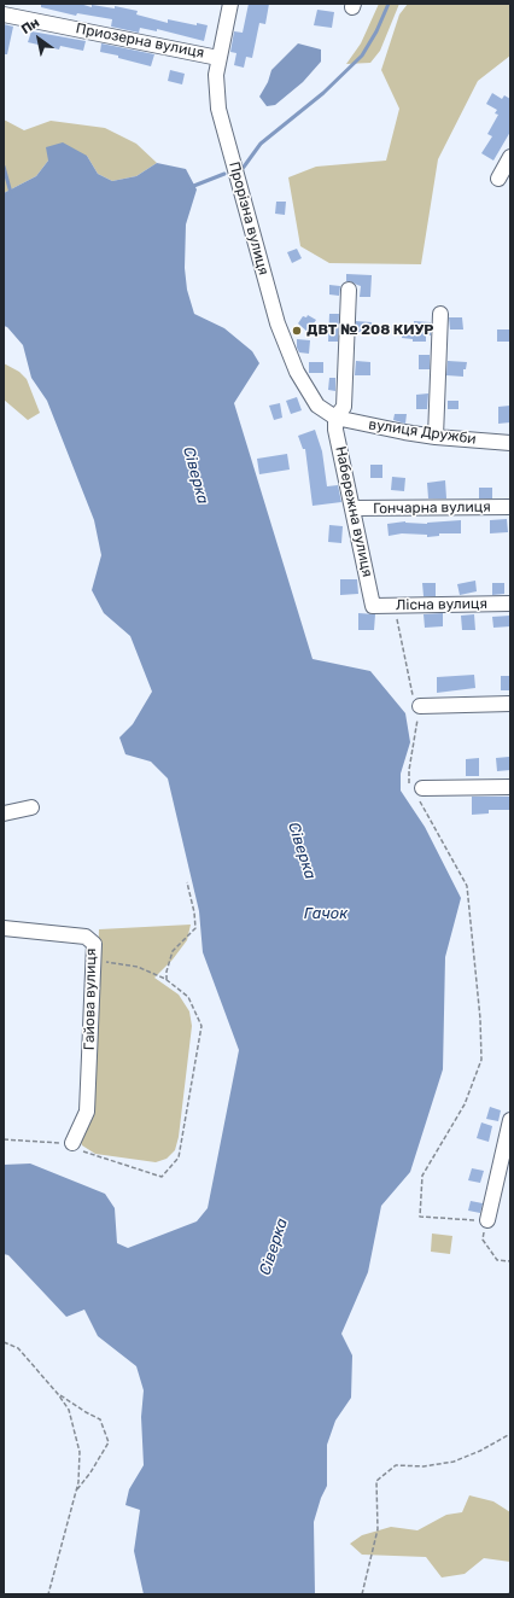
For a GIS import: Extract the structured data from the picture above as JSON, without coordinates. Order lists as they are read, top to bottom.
{
  "streets": {
    "street": [
      "Приозерна вулиця",
      "Прорізна вулиця",
      "вулиця Дружби",
      "Гончарна вулиця",
      "Набережна вулиця",
      "Лісна вулиця",
      "Гайова вулиця"
    ]
  },
  "crossings": [
    ["Приозерна вулиця", "Прорізна вулиця"],
    ["Прорізна вулиця", "вулиця Дружби"],
    ["Прорізна вулиця", "Набережна вулиця"],
    ["вулиця Дружби", "Набережна вулиця"],
    ["Гончарна вулиця", "Набережна вулиця"],
    ["Набережна вулиця", "Лісна вулиця"]
  ],
  "water": ["Сіверка", "Гачок"],
  "places": ["ДВТ № 208 КИУР"],
  "north": "top left"
}
